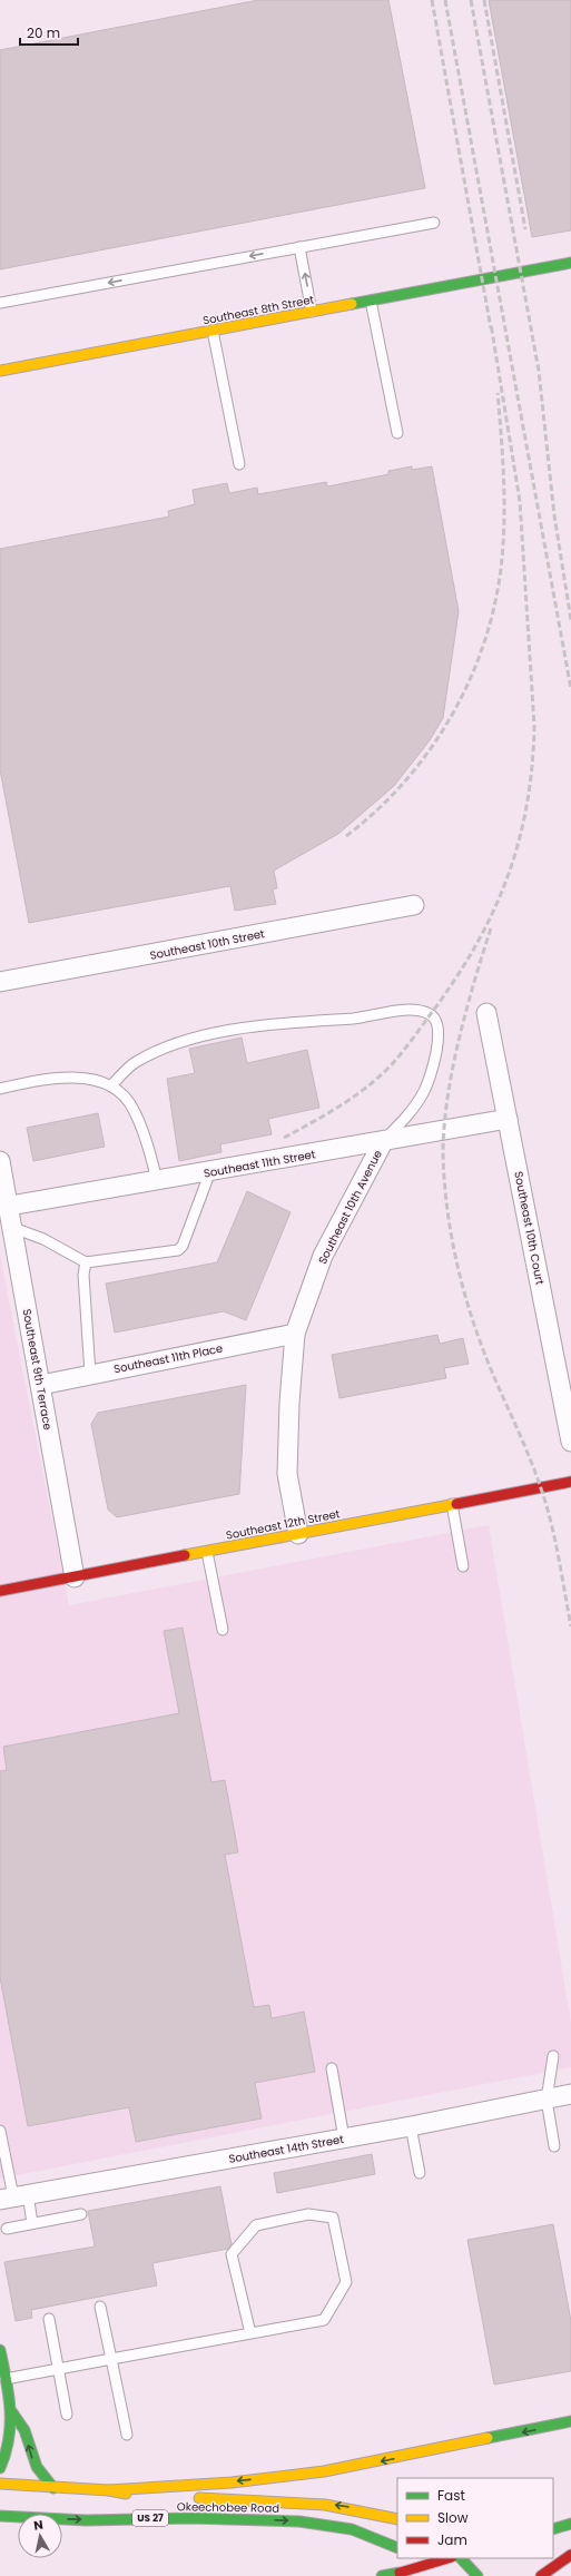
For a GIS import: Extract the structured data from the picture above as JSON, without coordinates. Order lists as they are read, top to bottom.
{
  "streets": {
    "main road": [
      "Southeast 8th Street",
      "Southeast 12th Street",
      "Okeechobee Road",
      "US 27"
    ],
    "street": [
      "Southeast 10th Street",
      "Southeast 11th Street",
      "Southeast 10th Avenue",
      "Southeast 10th Court",
      "Southeast 11th Place",
      "Southeast 9th Terrace",
      "Southeast 14th Street"
    ]
  },
  "crossings": [
    ["Southeast 11th Street", "Southeast 10th Avenue"],
    ["Southeast 11th Street", "Southeast 10th Court"],
    ["Southeast 11th Street", "Southeast 9th Terrace"],
    ["Southeast 10th Avenue", "Southeast 11th Place"],
    ["Southeast 10th Avenue", "Southeast 12th Street"],
    ["Southeast 11th Place", "Southeast 9th Terrace"],
    ["Southeast 9th Terrace", "Southeast 12th Street"]
  ],
  "legend": ["Fast", "Slow", "Jam"],
  "scale_bar": "20 m",
  "north": "top"
}
